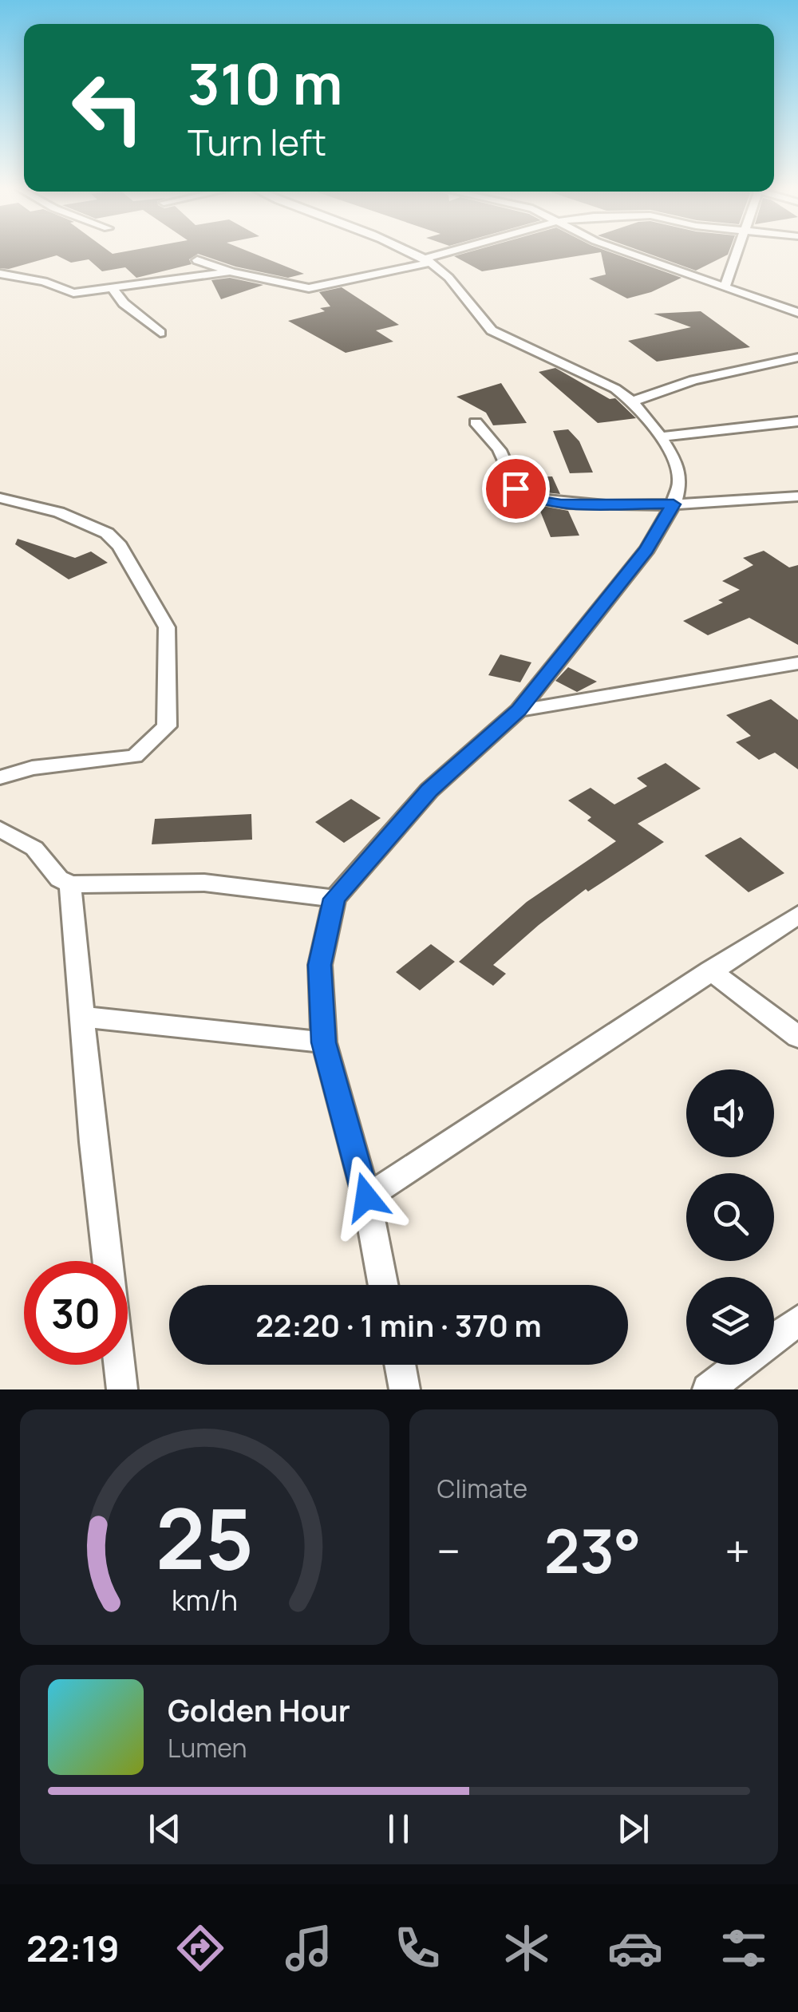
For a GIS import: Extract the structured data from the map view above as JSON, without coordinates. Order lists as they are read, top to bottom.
{
  "page": {
    "turn": ["310 m", "Turn left"],
    "limit": "30",
    "trip": "22:20 · 1 min · 370 m",
    "tile": "Climate",
    "heat": ["−", "23°", "+"],
    "song": ["Golden Hour", "Lumen"],
    "tabs": "22:19",
    "gauge": ["25", "km/h"]
  }
}
